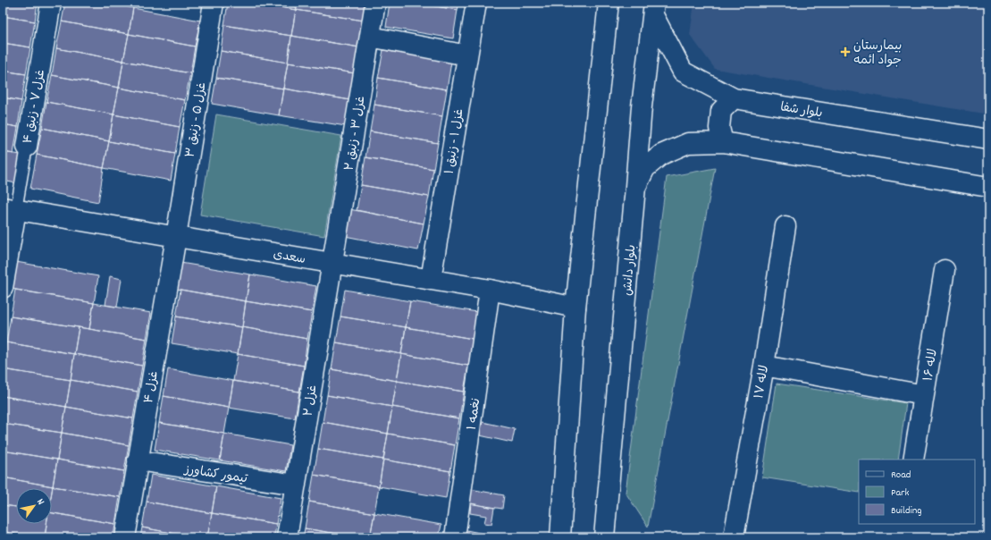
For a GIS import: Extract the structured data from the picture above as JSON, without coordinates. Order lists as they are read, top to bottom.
{
  "streets": {
    "street": [
      "غزل ۷ - زنبق ۴",
      "بلوار شفا",
      "غزل ۵ - زنبق ۳",
      "غزل ۳ - زنبق ۲",
      "غزل ۱ - زنبق ۱",
      "سعدی",
      "بلوار دانش",
      "لاله ۱۶",
      "لاله ۱۷",
      "غزل ۴",
      "غزل ۲",
      "نغمه ۱",
      "تیمور کشاورز"
    ]
  },
  "crossings": [
    ["غزل ۷ - زنبق ۴", "سعدی"],
    ["بلوار شفا", "بلوار دانش"],
    ["غزل ۵ - زنبق ۳", "سعدی"],
    ["غزل ۵ - زنبق ۳", "غزل ۴"],
    ["غزل ۳ - زنبق ۲", "سعدی"],
    ["غزل ۳ - زنبق ۲", "غزل ۲"],
    ["غزل ۱ - زنبق ۱", "سعدی"],
    ["سعدی", "غزل ۴"],
    ["سعدی", "غزل ۲"],
    ["سعدی", "نغمه ۱"],
    ["غزل ۴", "تیمور کشاورز"],
    ["غزل ۲", "تیمور کشاورز"]
  ],
  "places": {
    "health": ["بیمارستان جواد ائمه"]
  },
  "legend": ["Road", "Park", "Building"],
  "north": "top right"
}
